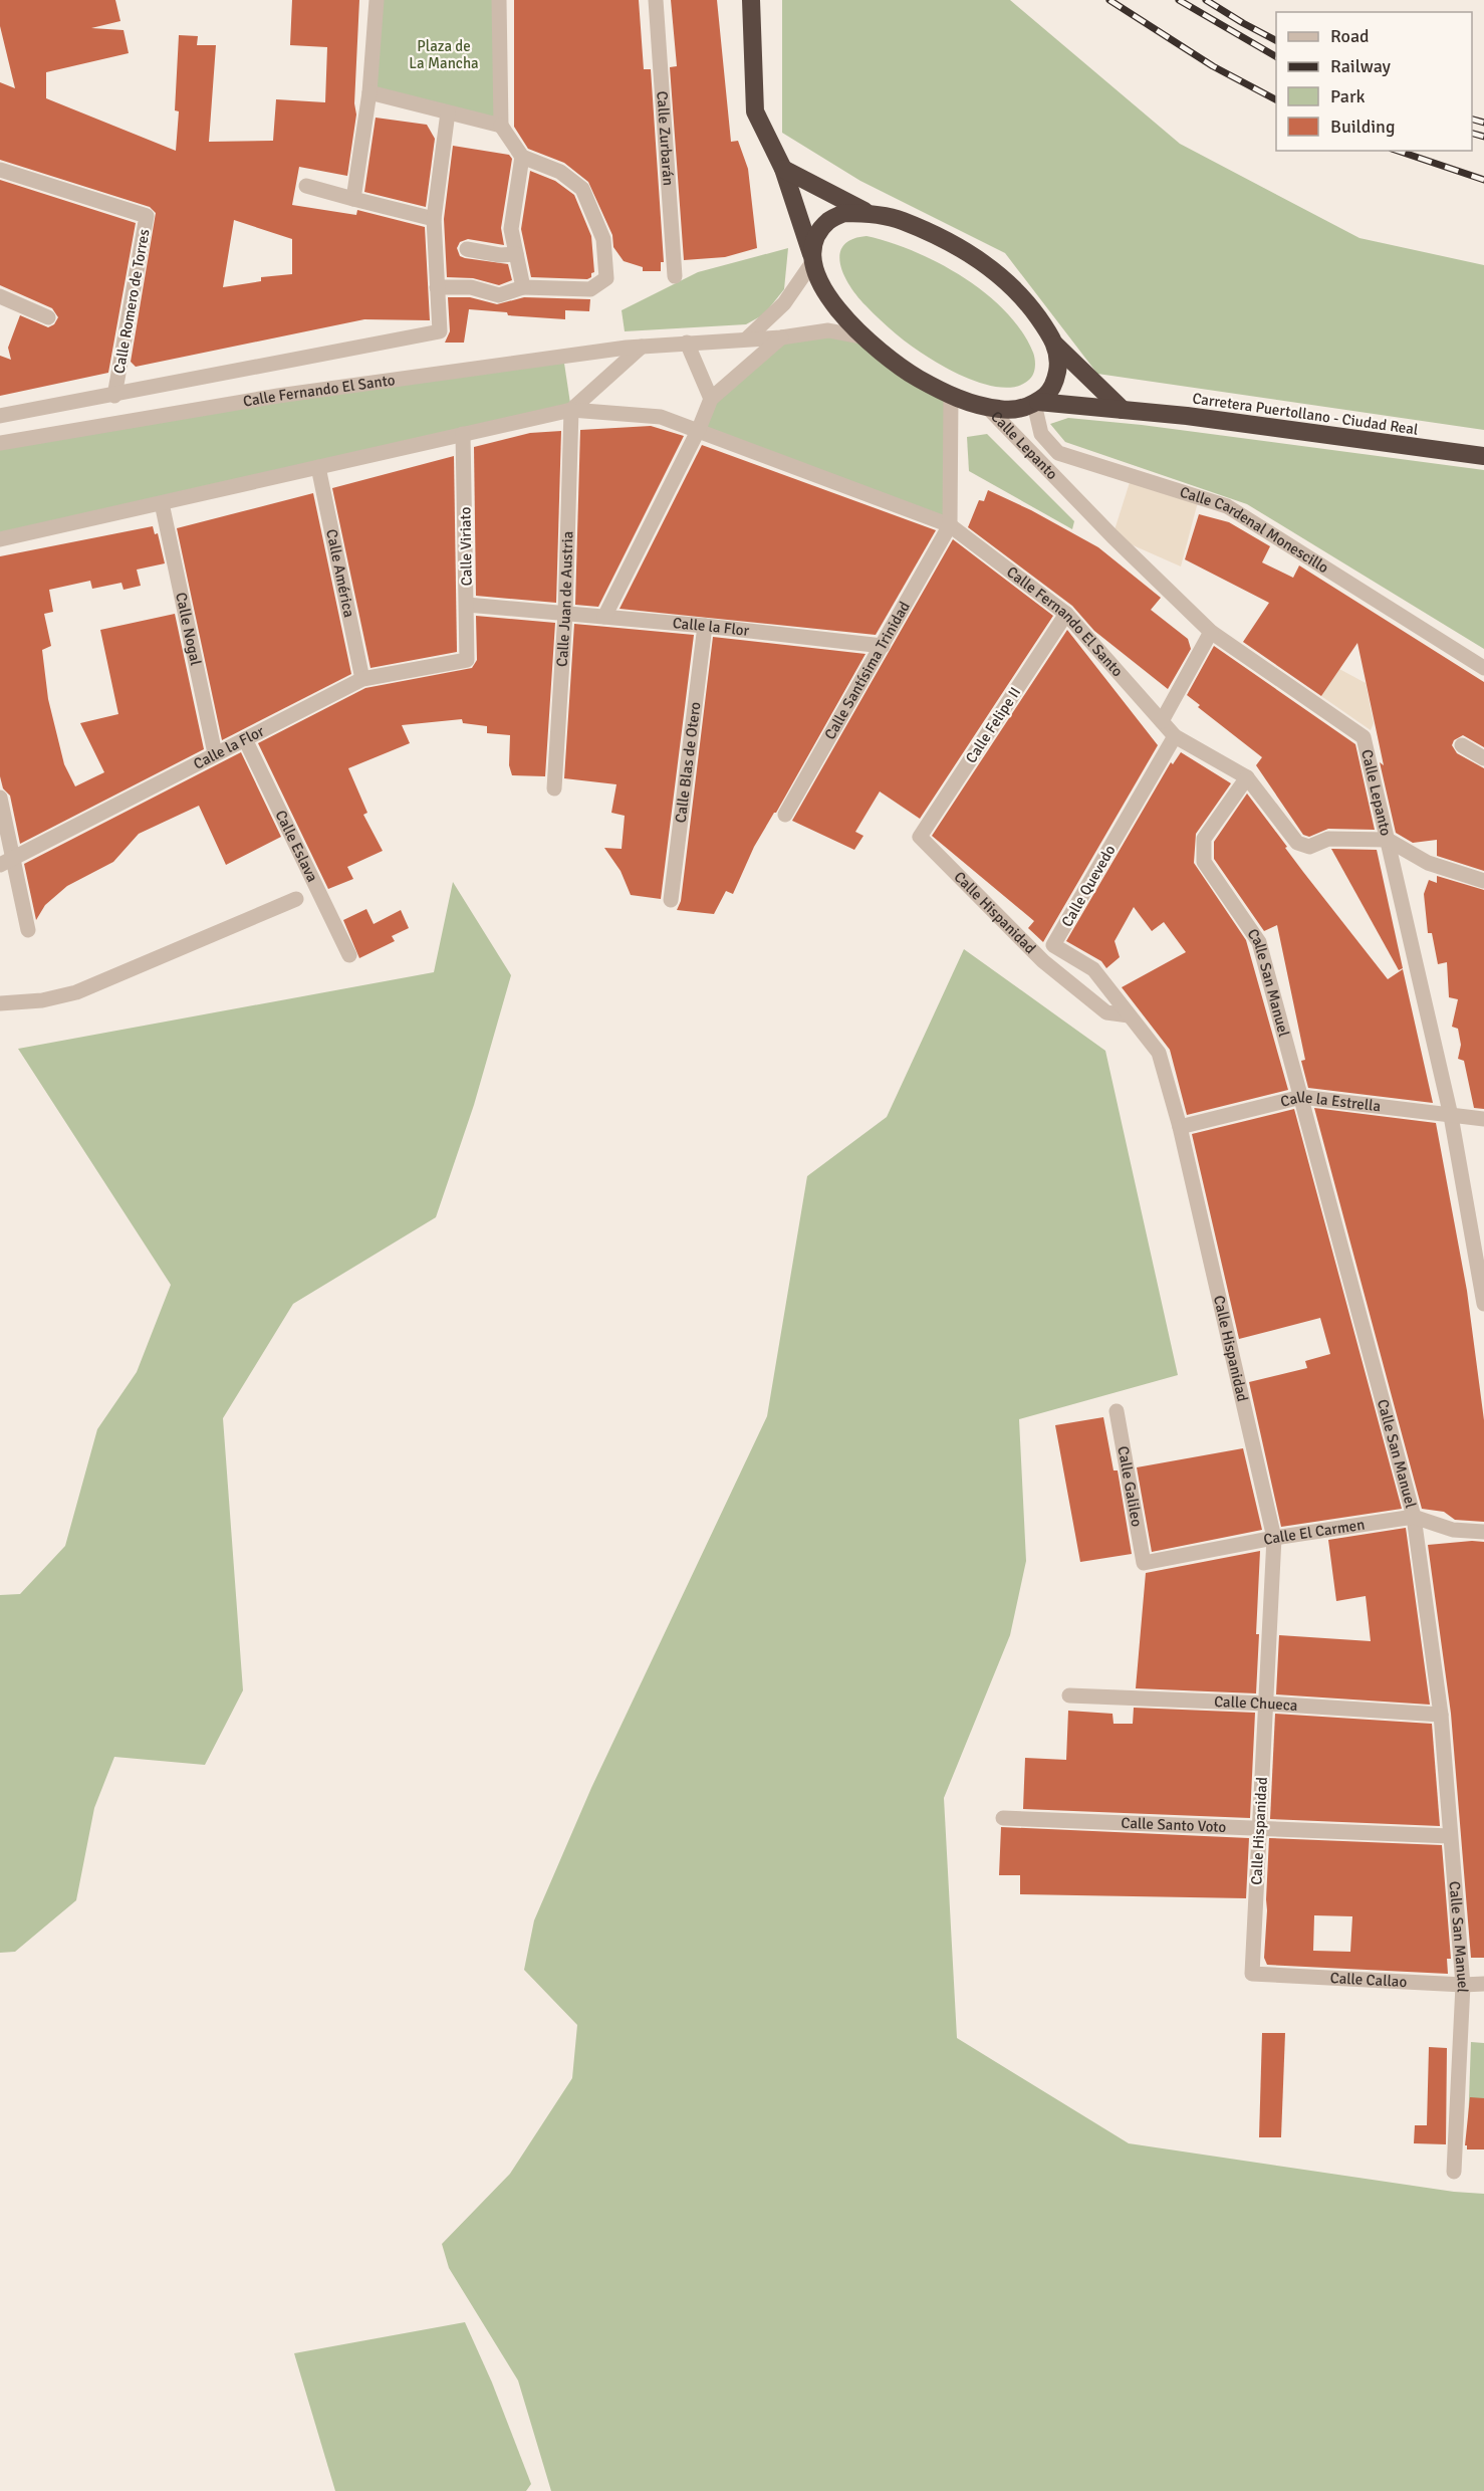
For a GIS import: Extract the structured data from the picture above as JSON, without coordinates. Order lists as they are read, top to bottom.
{
  "streets": {
    "highway": ["Carretera Puertollano - Ciudad Real"],
    "street": [
      "Calle Zurbarán",
      "Calle Romero de Torres",
      "Calle Fernando El Santo",
      "Calle Lepanto",
      "Calle Cardenal Monescillo",
      "Calle Viriato",
      "Calle América",
      "Calle Juan de Austria",
      "Calle la Flor",
      "Calle Nogal",
      "Calle Santísima Trinidad",
      "Calle Felipe II",
      "Calle Blas de Otero",
      "Calle Eslava",
      "Calle Quevedo",
      "Calle Hispanidad",
      "Calle San Manuel",
      "Calle la Estrella",
      "Calle Galileo",
      "Calle El Carmen",
      "Calle Chueca",
      "Calle Santo Voto",
      "Calle Callao"
    ]
  },
  "crossings": [
    ["Calle Fernando El Santo", "Carretera Puertollano - Ciudad Real"],
    ["Calle Fernando El Santo", "Calle Lepanto"],
    ["Calle Fernando El Santo", "Calle Viriato"],
    ["Calle Fernando El Santo", "Calle América"],
    ["Calle Fernando El Santo", "Calle Juan de Austria"],
    ["Calle Fernando El Santo", "Calle Nogal"],
    ["Calle Fernando El Santo", "Calle Santísima Trinidad"],
    ["Calle Fernando El Santo", "Calle Felipe II"],
    ["Calle Fernando El Santo", "Calle Quevedo"],
    ["Calle Fernando El Santo", "Calle San Manuel"],
    ["Carretera Puertollano - Ciudad Real", "Calle Lepanto"],
    ["Carretera Puertollano - Ciudad Real", "Calle Cardenal Monescillo"],
    ["Calle Lepanto", "Calle la Estrella"],
    ["Calle Viriato", "Calle la Flor"],
    ["Calle América", "Calle la Flor"],
    ["Calle Juan de Austria", "Calle la Flor"],
    ["Calle la Flor", "Calle Nogal"],
    ["Calle la Flor", "Calle Santísima Trinidad"],
    ["Calle la Flor", "Calle Blas de Otero"],
    ["Calle la Flor", "Calle Eslava"],
    ["Calle Felipe II", "Calle Hispanidad"],
    ["Calle Quevedo", "Calle Hispanidad"],
    ["Calle Hispanidad", "Calle la Estrella"],
    ["Calle Hispanidad", "Calle El Carmen"],
    ["Calle Hispanidad", "Calle Chueca"],
    ["Calle Hispanidad", "Calle Santo Voto"],
    ["Calle Hispanidad", "Calle Callao"],
    ["Calle San Manuel", "Calle la Estrella"],
    ["Calle San Manuel", "Calle El Carmen"],
    ["Calle San Manuel", "Calle Chueca"],
    ["Calle San Manuel", "Calle Santo Voto"],
    ["Calle San Manuel", "Calle Callao"],
    ["Calle Galileo", "Calle El Carmen"]
  ],
  "parks": ["Plaza de La Mancha"],
  "legend": [
    "Road",
    "Railway",
    "Park",
    "Building"
  ]
}
